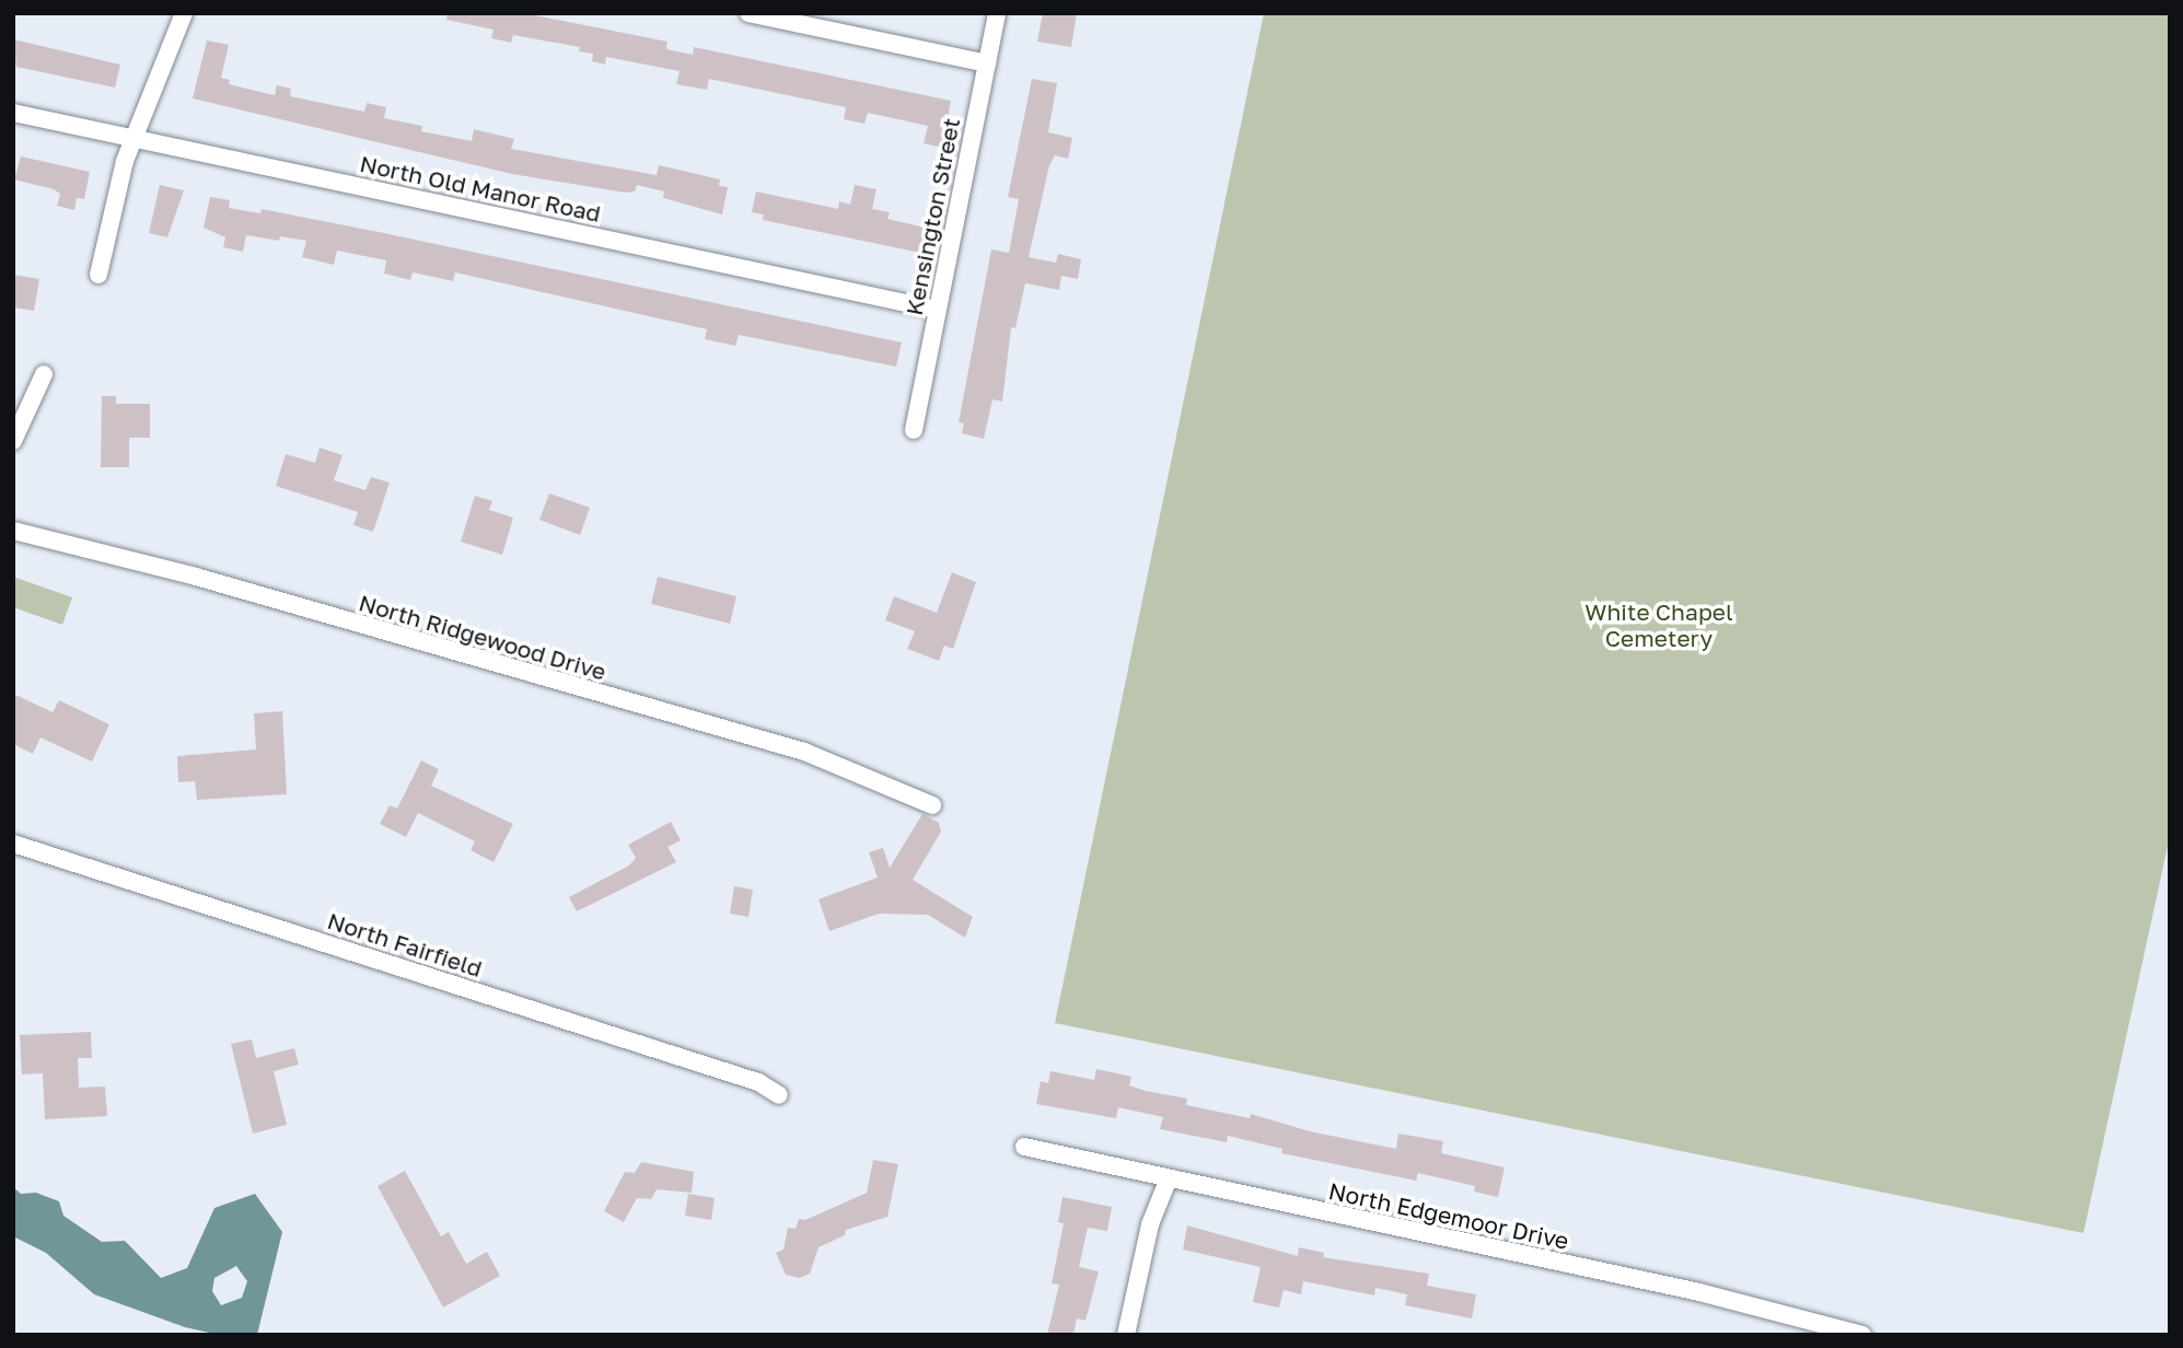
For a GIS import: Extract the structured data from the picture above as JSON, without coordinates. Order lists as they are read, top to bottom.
{
  "streets": {
    "street": [
      "North Old Manor Road",
      "Kensington Street",
      "North Ridgewood Drive",
      "North Fairfield",
      "North Edgemoor Drive"
    ]
  },
  "crossings": [
    ["North Old Manor Road", "Kensington Street"]
  ],
  "parks": ["White Chapel Cemetery"]
}
